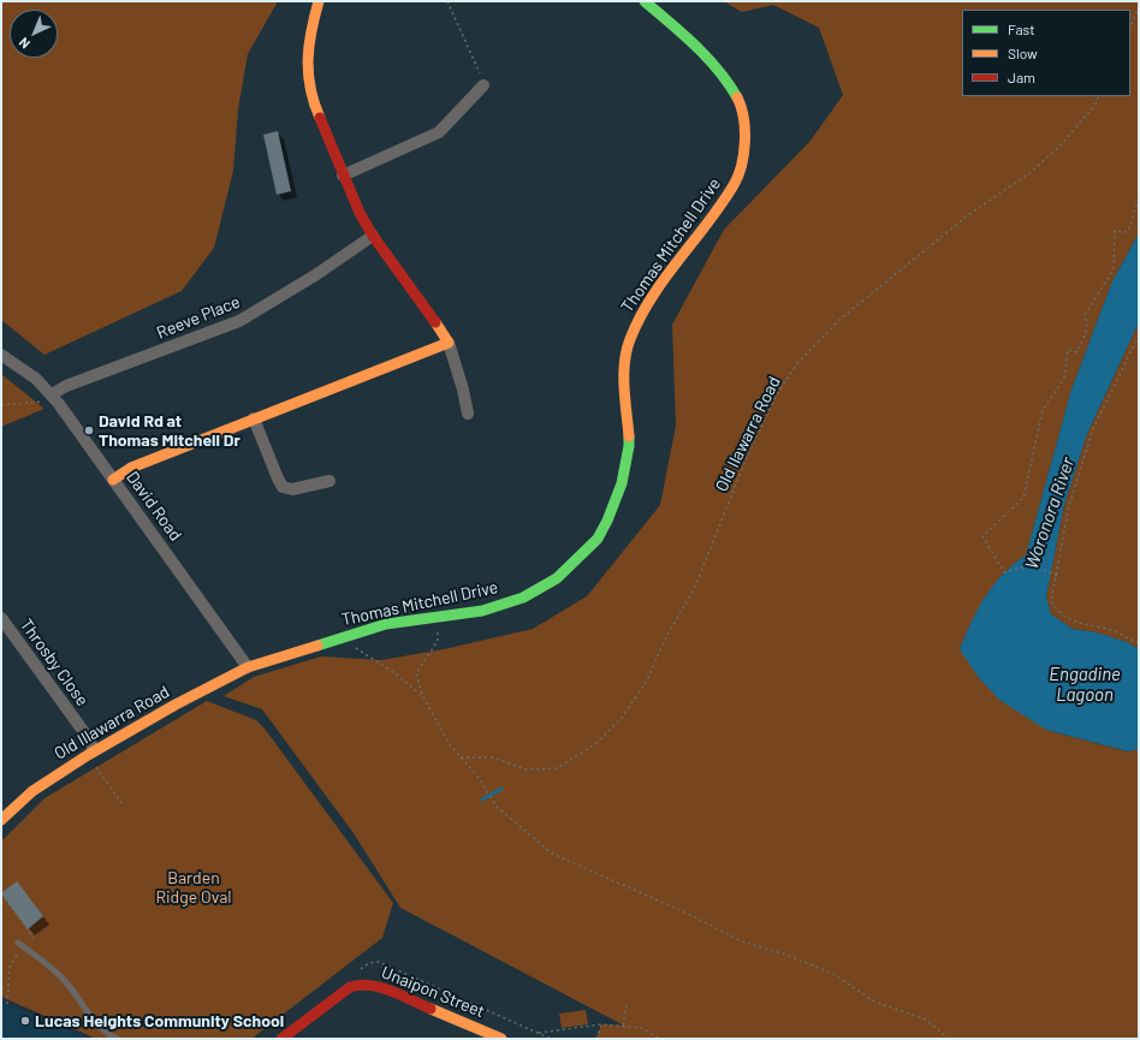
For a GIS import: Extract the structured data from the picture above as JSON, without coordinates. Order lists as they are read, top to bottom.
{
  "streets": {
    "street": [
      "Thomas Mitchell Drive",
      "Reeve Place",
      "David Road",
      "Throsby Close",
      "Old Illawarra Road",
      "Unaipon Street"
    ],
    "path": ["Old Ilawarra Road"]
  },
  "crossings": [
    ["Thomas Mitchell Drive", "David Road"],
    ["Thomas Mitchell Drive", "Old Illawarra Road"],
    ["Reeve Place", "David Road"],
    ["David Road", "Old Illawarra Road"],
    ["Throsby Close", "Old Illawarra Road"]
  ],
  "water": ["Woronora River", "Engadine Lagoon"],
  "parks": ["Barden Ridge Oval"],
  "places": ["David Rd at Thomas Mitchell Dr", "Lucas Heights Community School"],
  "legend": ["Fast", "Slow", "Jam"],
  "north": "bottom left"
}
